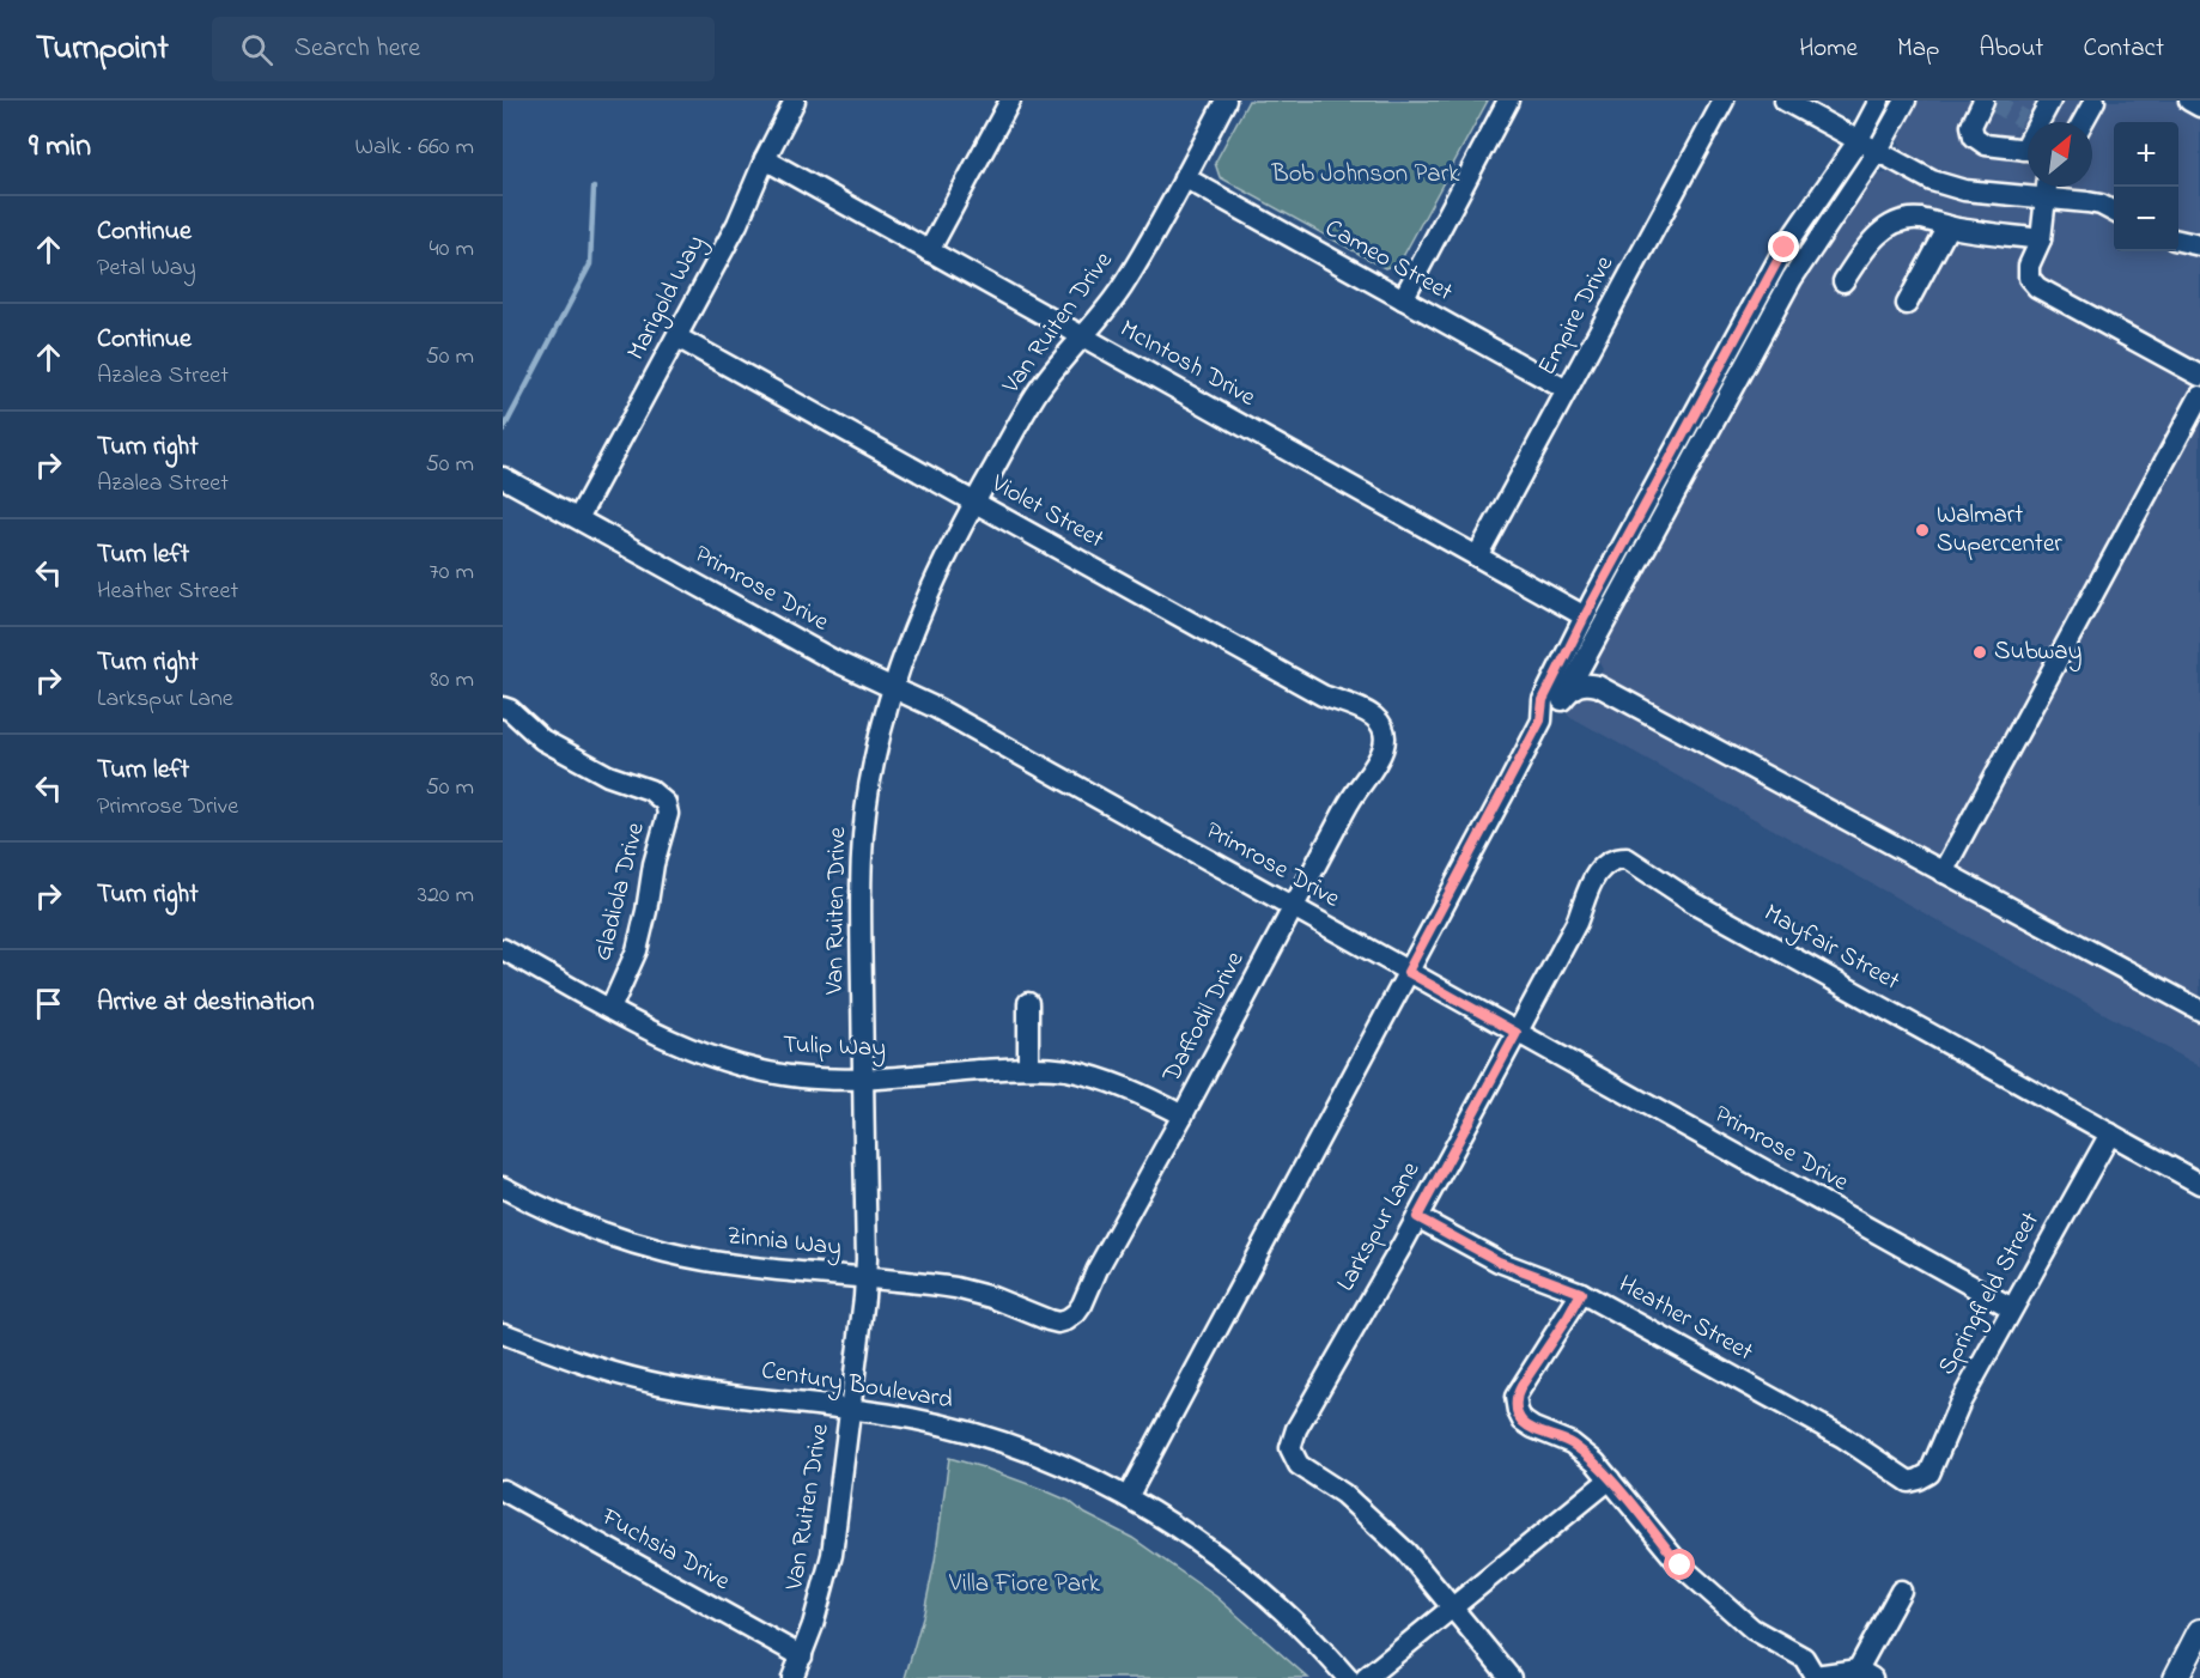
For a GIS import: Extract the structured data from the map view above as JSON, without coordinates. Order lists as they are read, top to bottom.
{
  "streets": {
    "street": [
      "Cameo Street",
      "Marigold Way",
      "Empire Drive",
      "Van Ruiten Drive",
      "McIntosh Drive",
      "Violet Street",
      "Primrose Drive",
      "Gladiola Drive",
      "Mayfair Street",
      "Daffodil Drive",
      "Tulip Way",
      "Larkspur Lane",
      "Zinnia Way",
      "Springfield Street",
      "Heather Street",
      "Century Boulevard",
      "Fuchsia Drive"
    ]
  },
  "crossings": [
    ["Cameo Street", "Empire Drive"],
    ["Cameo Street", "Van Ruiten Drive"],
    ["Marigold Way", "McIntosh Drive"],
    ["Marigold Way", "Violet Street"],
    ["Marigold Way", "Primrose Drive"],
    ["Empire Drive", "McIntosh Drive"],
    ["Van Ruiten Drive", "McIntosh Drive"],
    ["Van Ruiten Drive", "Violet Street"],
    ["Van Ruiten Drive", "Primrose Drive"],
    ["Van Ruiten Drive", "Tulip Way"],
    ["Van Ruiten Drive", "Zinnia Way"],
    ["Van Ruiten Drive", "Century Boulevard"],
    ["Van Ruiten Drive", "Fuchsia Drive"],
    ["Violet Street", "Daffodil Drive"],
    ["Primrose Drive", "Mayfair Street"],
    ["Primrose Drive", "Daffodil Drive"],
    ["Primrose Drive", "Larkspur Lane"],
    ["Primrose Drive", "Springfield Street"],
    ["Gladiola Drive", "Tulip Way"],
    ["Mayfair Street", "Larkspur Lane"],
    ["Mayfair Street", "Springfield Street"],
    ["Daffodil Drive", "Tulip Way"],
    ["Daffodil Drive", "Zinnia Way"],
    ["Larkspur Lane", "Heather Street"],
    ["Springfield Street", "Heather Street"]
  ],
  "parks": ["Bob Johnson Park", "Villa Fiore Park"],
  "places": ["Walmart Supercenter", "Subway"],
  "north": "top right",
  "page": {
    "header": "Turnpoint",
    "search": "Search here",
    "nav": [
      "Home",
      "Map",
      "About",
      "Contact"
    ],
    "heading": ["9 min", "Walk · 660 m"],
    "map_buttons": ["+", "−"],
    "list": [
      ["Continue", "Petal Way", "40 m"],
      ["Continue", "Azalea Street", "50 m"],
      ["Turn right", "Azalea Street", "50 m"],
      ["Turn left", "Heather Street", "70 m"],
      ["Turn right", "Larkspur Lane", "80 m"],
      ["Turn left", "Primrose Drive", "50 m"],
      ["Turn right", "320 m"],
      "Arrive at destination"
    ]
  }
}
